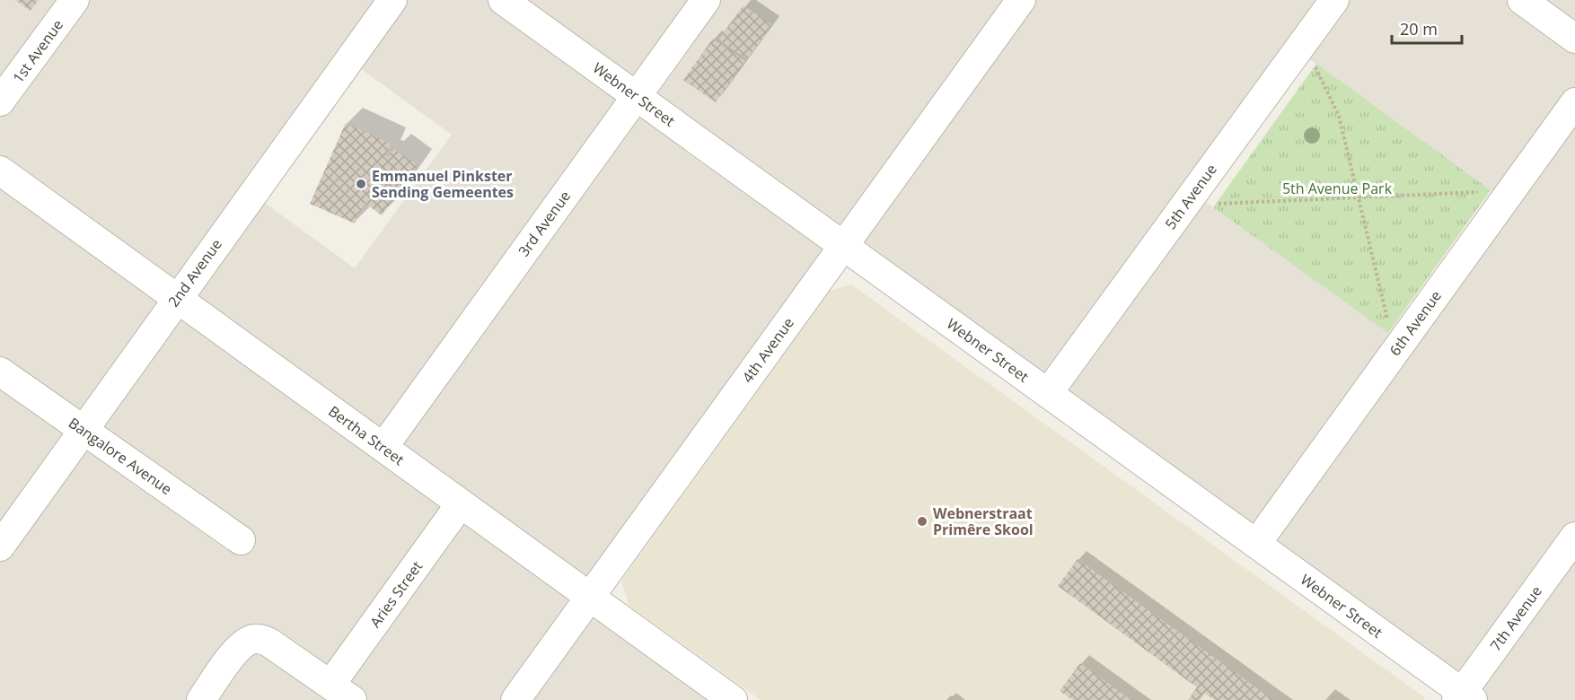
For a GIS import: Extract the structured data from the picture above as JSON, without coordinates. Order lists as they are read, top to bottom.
{
  "streets": {
    "street": [
      "1st Avenue",
      "Webner Street",
      "5th Avenue",
      "3rd Avenue",
      "2nd Avenue",
      "6th Avenue",
      "4th Avenue",
      "Bertha Street",
      "Bangalore Avenue",
      "Aries Street",
      "7th Avenue"
    ]
  },
  "crossings": [
    ["Webner Street", "5th Avenue"],
    ["Webner Street", "3rd Avenue"],
    ["Webner Street", "6th Avenue"],
    ["Webner Street", "4th Avenue"],
    ["Webner Street", "7th Avenue"],
    ["3rd Avenue", "Bertha Street"],
    ["2nd Avenue", "Bertha Street"],
    ["2nd Avenue", "Bangalore Avenue"],
    ["4th Avenue", "Bertha Street"],
    ["Bertha Street", "Aries Street"]
  ],
  "parks": ["5th Avenue Park"],
  "places": ["Emmanuel Pinkster Sending Gemeentes", "Webnerstraat Primêre Skool"],
  "scale_bar": "20 m"
}
